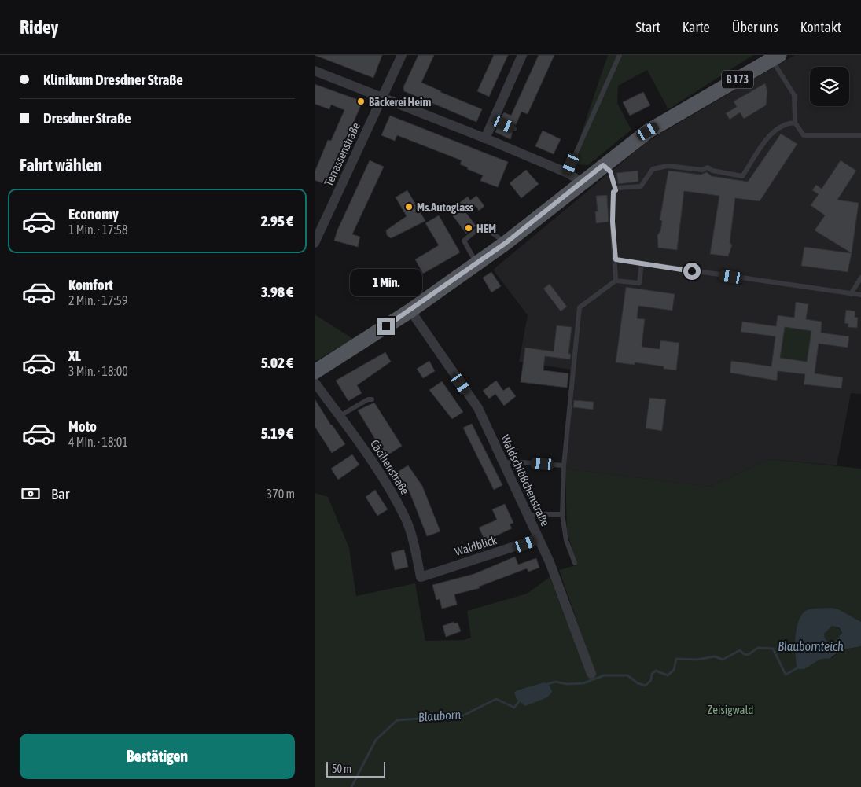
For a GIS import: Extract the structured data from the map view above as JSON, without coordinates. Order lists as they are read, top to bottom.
{
  "streets": {
    "main road": ["B 173"],
    "street": [
      "Terrassenstraße",
      "Cäcilienstraße",
      "Waldschlößchenstraße",
      "Waldblick"
    ]
  },
  "crossings": [
    ["B 173", "Waldschlößchenstraße"],
    ["Cäcilienstraße", "Waldblick"],
    ["Waldschlößchenstraße", "Waldblick"]
  ],
  "water": ["Blaubornteich", "Blauborn"],
  "parks": ["Zeisigwald"],
  "places": ["Bäckerei Heim", "Ms.Autoglass", "HEM"],
  "scale_bar": "50 m",
  "page": {
    "header": "Ridey",
    "nav": [
      "Start",
      "Karte",
      "Über uns",
      "Kontakt"
    ],
    "banner": ["Klinikum Dresdner Straße", "Dresdner Straße"],
    "heading": "Fahrt wählen",
    "list": [
      {
        "name": "Economy",
        "note": "1 Min. · 17:58",
        "value": "2.95 €"
      },
      {
        "name": "Komfort",
        "note": "2 Min. · 17:59",
        "value": "3.98 €"
      },
      {
        "name": "XL",
        "note": "3 Min. · 18:00",
        "value": "5.02 €"
      },
      {
        "name": "Moto",
        "note": "4 Min. · 18:01",
        "value": "5.19 €"
      }
    ],
    "bubble": "1 Min.",
    "pay": ["Bar", "370 m"],
    "buttons": "Bestätigen",
    "scale": "50 m"
  }
}
